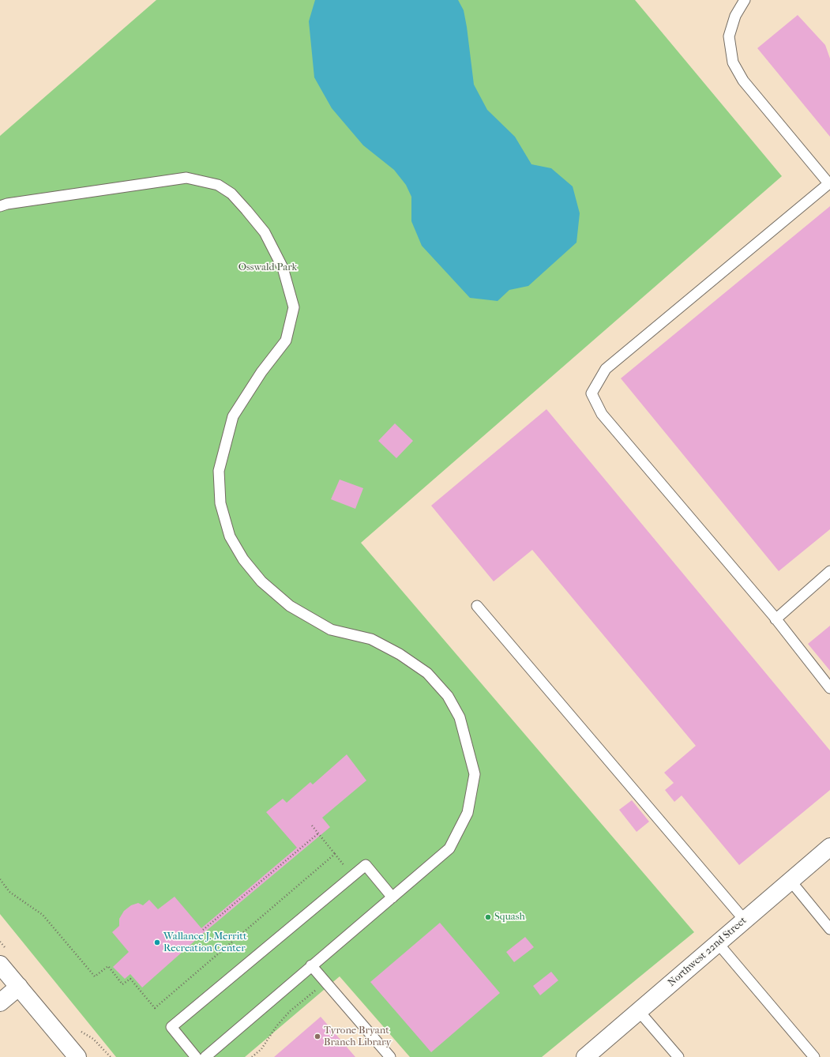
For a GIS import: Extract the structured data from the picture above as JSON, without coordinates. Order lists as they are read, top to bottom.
{
  "streets": {
    "street": ["Northwest 22nd Street"]
  },
  "parks": ["Osswald Park"],
  "places": ["Squash", "Wallance J. Merritt Recreation Center", "Tyrone Bryant Branch Library"]
}
